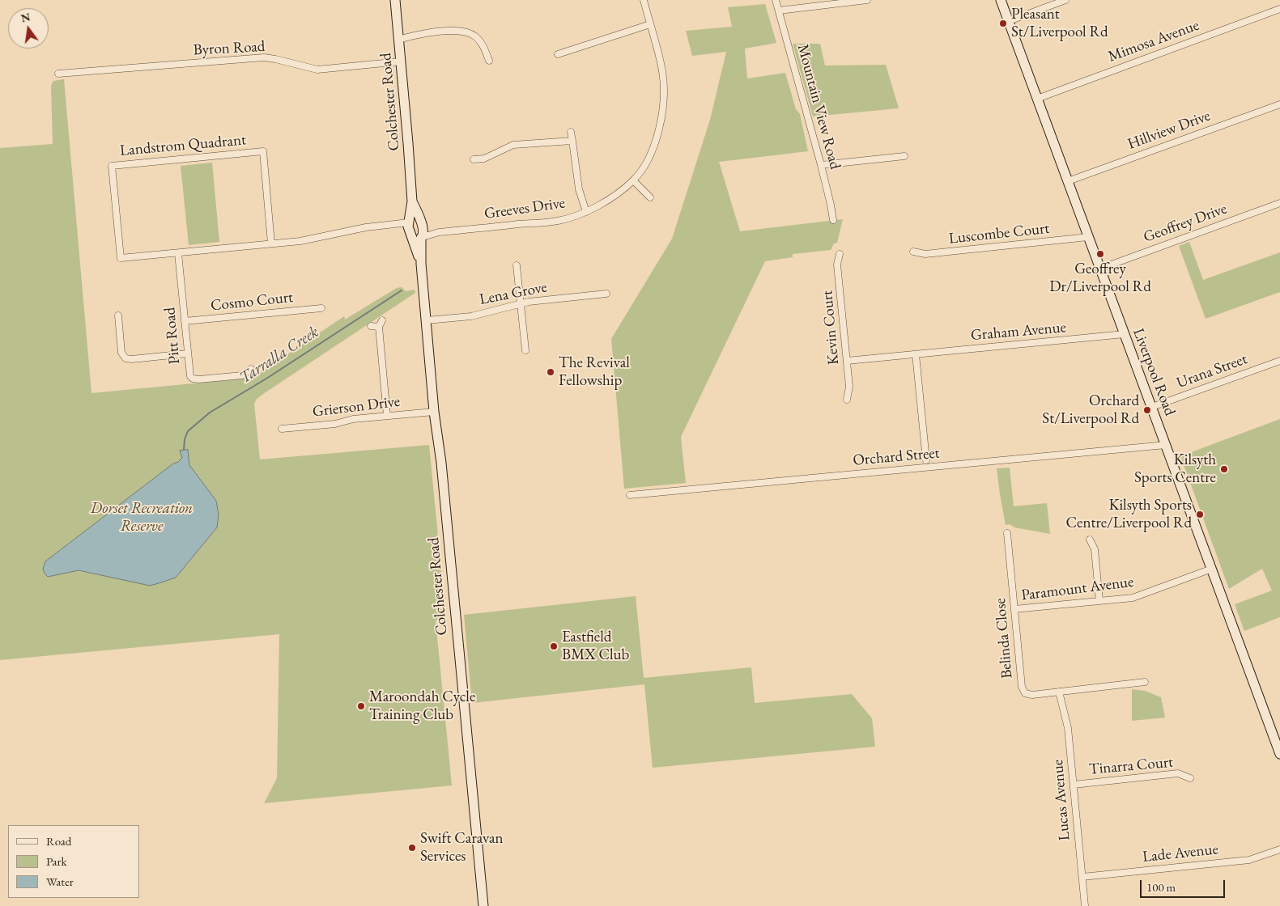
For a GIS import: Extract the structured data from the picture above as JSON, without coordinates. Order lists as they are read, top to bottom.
{
  "streets": {
    "main road": ["Colchester Road", "Liverpool Road"],
    "street": [
      "Mimosa Avenue",
      "Byron Road",
      "Mountain View Road",
      "Hillview Drive",
      "Landstrom Quadrant",
      "Greeves Drive",
      "Geoffrey Drive",
      "Luscombe Court",
      "Lena Grove",
      "Cosmo Court",
      "Kevin Court",
      "Graham Avenue",
      "Pitt Road",
      "Urana Street",
      "Grierson Drive",
      "Orchard Street",
      "Paramount Avenue",
      "Belinda Close",
      "Tinarra Court",
      "Lucas Avenue",
      "Lade Avenue"
    ]
  },
  "crossings": [
    ["Mimosa Avenue", "Liverpool Road"],
    ["Byron Road", "Colchester Road"],
    ["Colchester Road", "Landstrom Quadrant"],
    ["Colchester Road", "Greeves Drive"],
    ["Colchester Road", "Lena Grove"],
    ["Colchester Road", "Grierson Drive"],
    ["Hillview Drive", "Liverpool Road"],
    ["Landstrom Quadrant", "Greeves Drive"],
    ["Landstrom Quadrant", "Pitt Road"],
    ["Geoffrey Drive", "Liverpool Road"],
    ["Luscombe Court", "Liverpool Road"],
    ["Cosmo Court", "Pitt Road"],
    ["Kevin Court", "Graham Avenue"],
    ["Graham Avenue", "Liverpool Road"],
    ["Urana Street", "Liverpool Road"],
    ["Liverpool Road", "Orchard Street"],
    ["Liverpool Road", "Paramount Avenue"],
    ["Paramount Avenue", "Belinda Close"],
    ["Belinda Close", "Lucas Avenue"],
    ["Tinarra Court", "Lucas Avenue"],
    ["Lucas Avenue", "Lade Avenue"]
  ],
  "water": ["Tarralla Creek"],
  "parks": ["Dorset Recreation Reserve"],
  "places": [
    "Pleasant St/Liverpool Rd",
    "Geoffrey Dr/Liverpool Rd",
    "The Revival Fellowship",
    "Orchard St/Liverpool Rd",
    "Kilsyth Sports Centre",
    "Kilsyth Sports Centre/Liverpool Rd",
    "Eastfield BMX Club",
    "Maroondah Cycle Training Club",
    "Swift Caravan Services"
  ],
  "legend": ["Road", "Park", "Water"],
  "scale_bar": "100 m",
  "north": "top"
}
